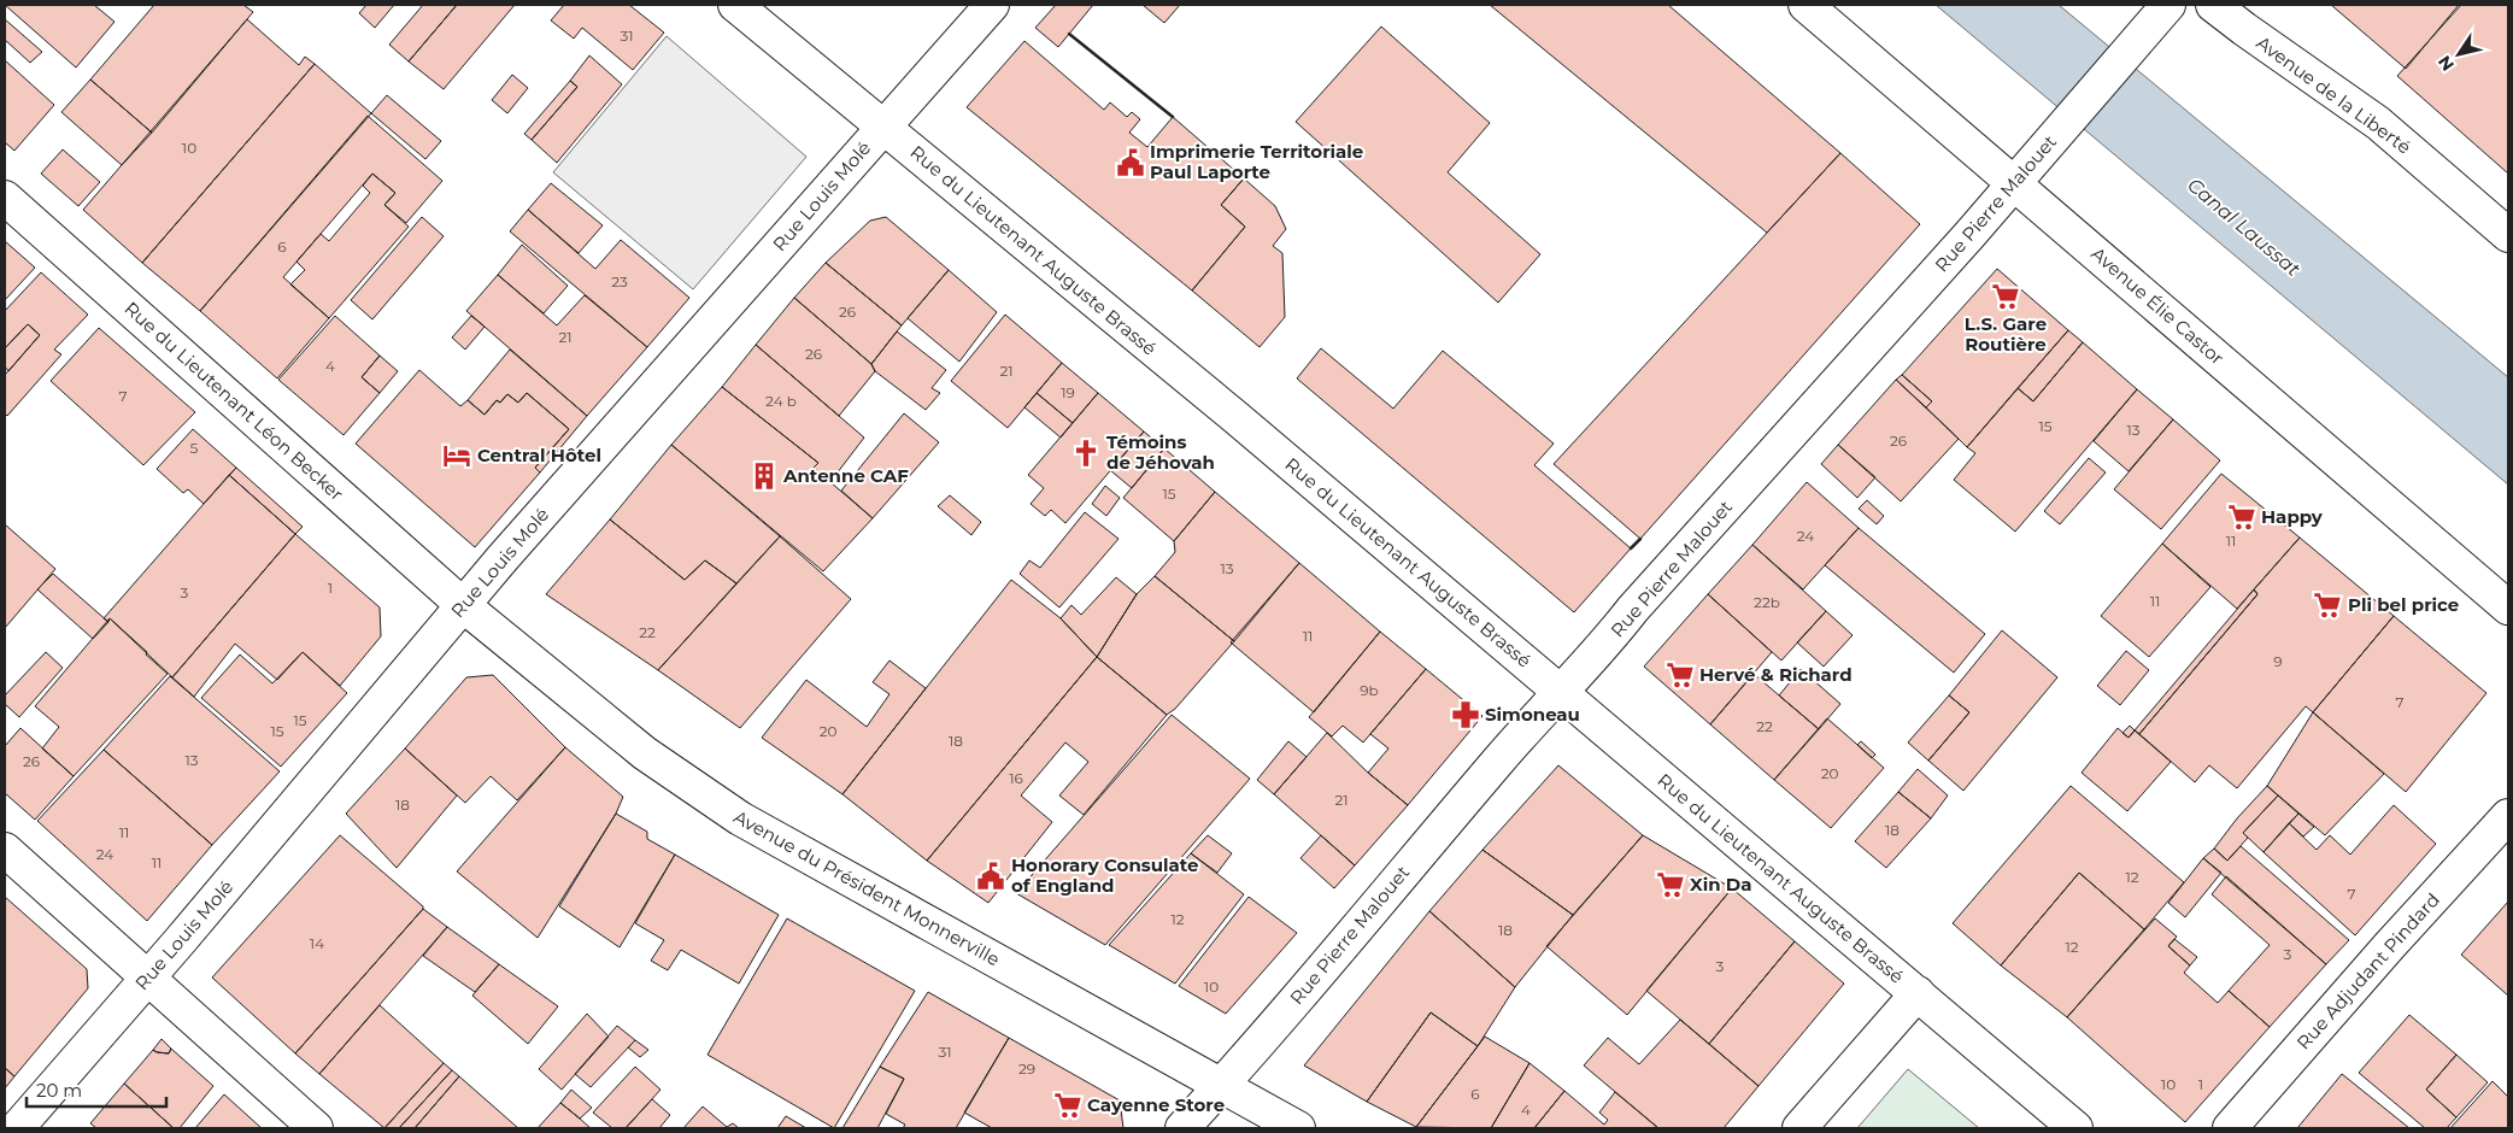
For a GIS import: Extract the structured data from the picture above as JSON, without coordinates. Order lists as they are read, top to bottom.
{
  "streets": {
    "street": [
      "Avenue de la Liberté",
      "Rue Louis Molé",
      "Rue Pierre Malouet",
      "Rue du Lieutenant Auguste Brassé",
      "Avenue Élie Castor",
      "Rue du Lieutenant Léon Becker",
      "Avenue du Président Monnerville",
      "Rue Adjudant Pindard"
    ]
  },
  "crossings": [
    ["Rue Louis Molé", "Rue du Lieutenant Auguste Brassé"],
    ["Rue Louis Molé", "Rue du Lieutenant Léon Becker"],
    ["Rue Louis Molé", "Avenue du Président Monnerville"],
    ["Rue Pierre Malouet", "Rue du Lieutenant Auguste Brassé"],
    ["Rue Pierre Malouet", "Avenue Élie Castor"],
    ["Rue Pierre Malouet", "Avenue du Président Monnerville"],
    ["Rue du Lieutenant Léon Becker", "Avenue du Président Monnerville"]
  ],
  "water": ["Canal Laussat"],
  "places": {
    "public building": ["Imprimerie Territoriale Paul Laporte", "Honorary Consulate of England"],
    "supermarket": [
      "L.S. Gare Routière",
      "Happy",
      "Pli bel price",
      "Hervé & Richard",
      "Xin Da",
      "Cayenne Store"
    ],
    "church": ["Témoins de Jéhovah"],
    "hotel": ["Central Hôtel"],
    "building": ["Antenne CAF"],
    "pharmacy": ["Simoneau"]
  },
  "house_numbers": [
    "31",
    "10",
    "6",
    "23",
    "26",
    "21",
    "26",
    "4",
    "21",
    "19",
    "7",
    "24 b",
    "15",
    "13",
    "26",
    "5",
    "15",
    "24",
    "11",
    "13",
    "1",
    "3",
    "11",
    "22b",
    "22",
    "11",
    "9",
    "9b",
    "7",
    "15",
    "22",
    "15",
    "20",
    "18",
    "13",
    "26",
    "20",
    "16",
    "21",
    "18",
    "18",
    "11",
    "24",
    "11",
    "12",
    "7",
    "12",
    "18",
    "14",
    "12",
    "3",
    "3",
    "10",
    "31",
    "29",
    "10",
    "1",
    "6",
    "4"
  ],
  "scale_bar": "20 m",
  "north": "bottom left"
}
